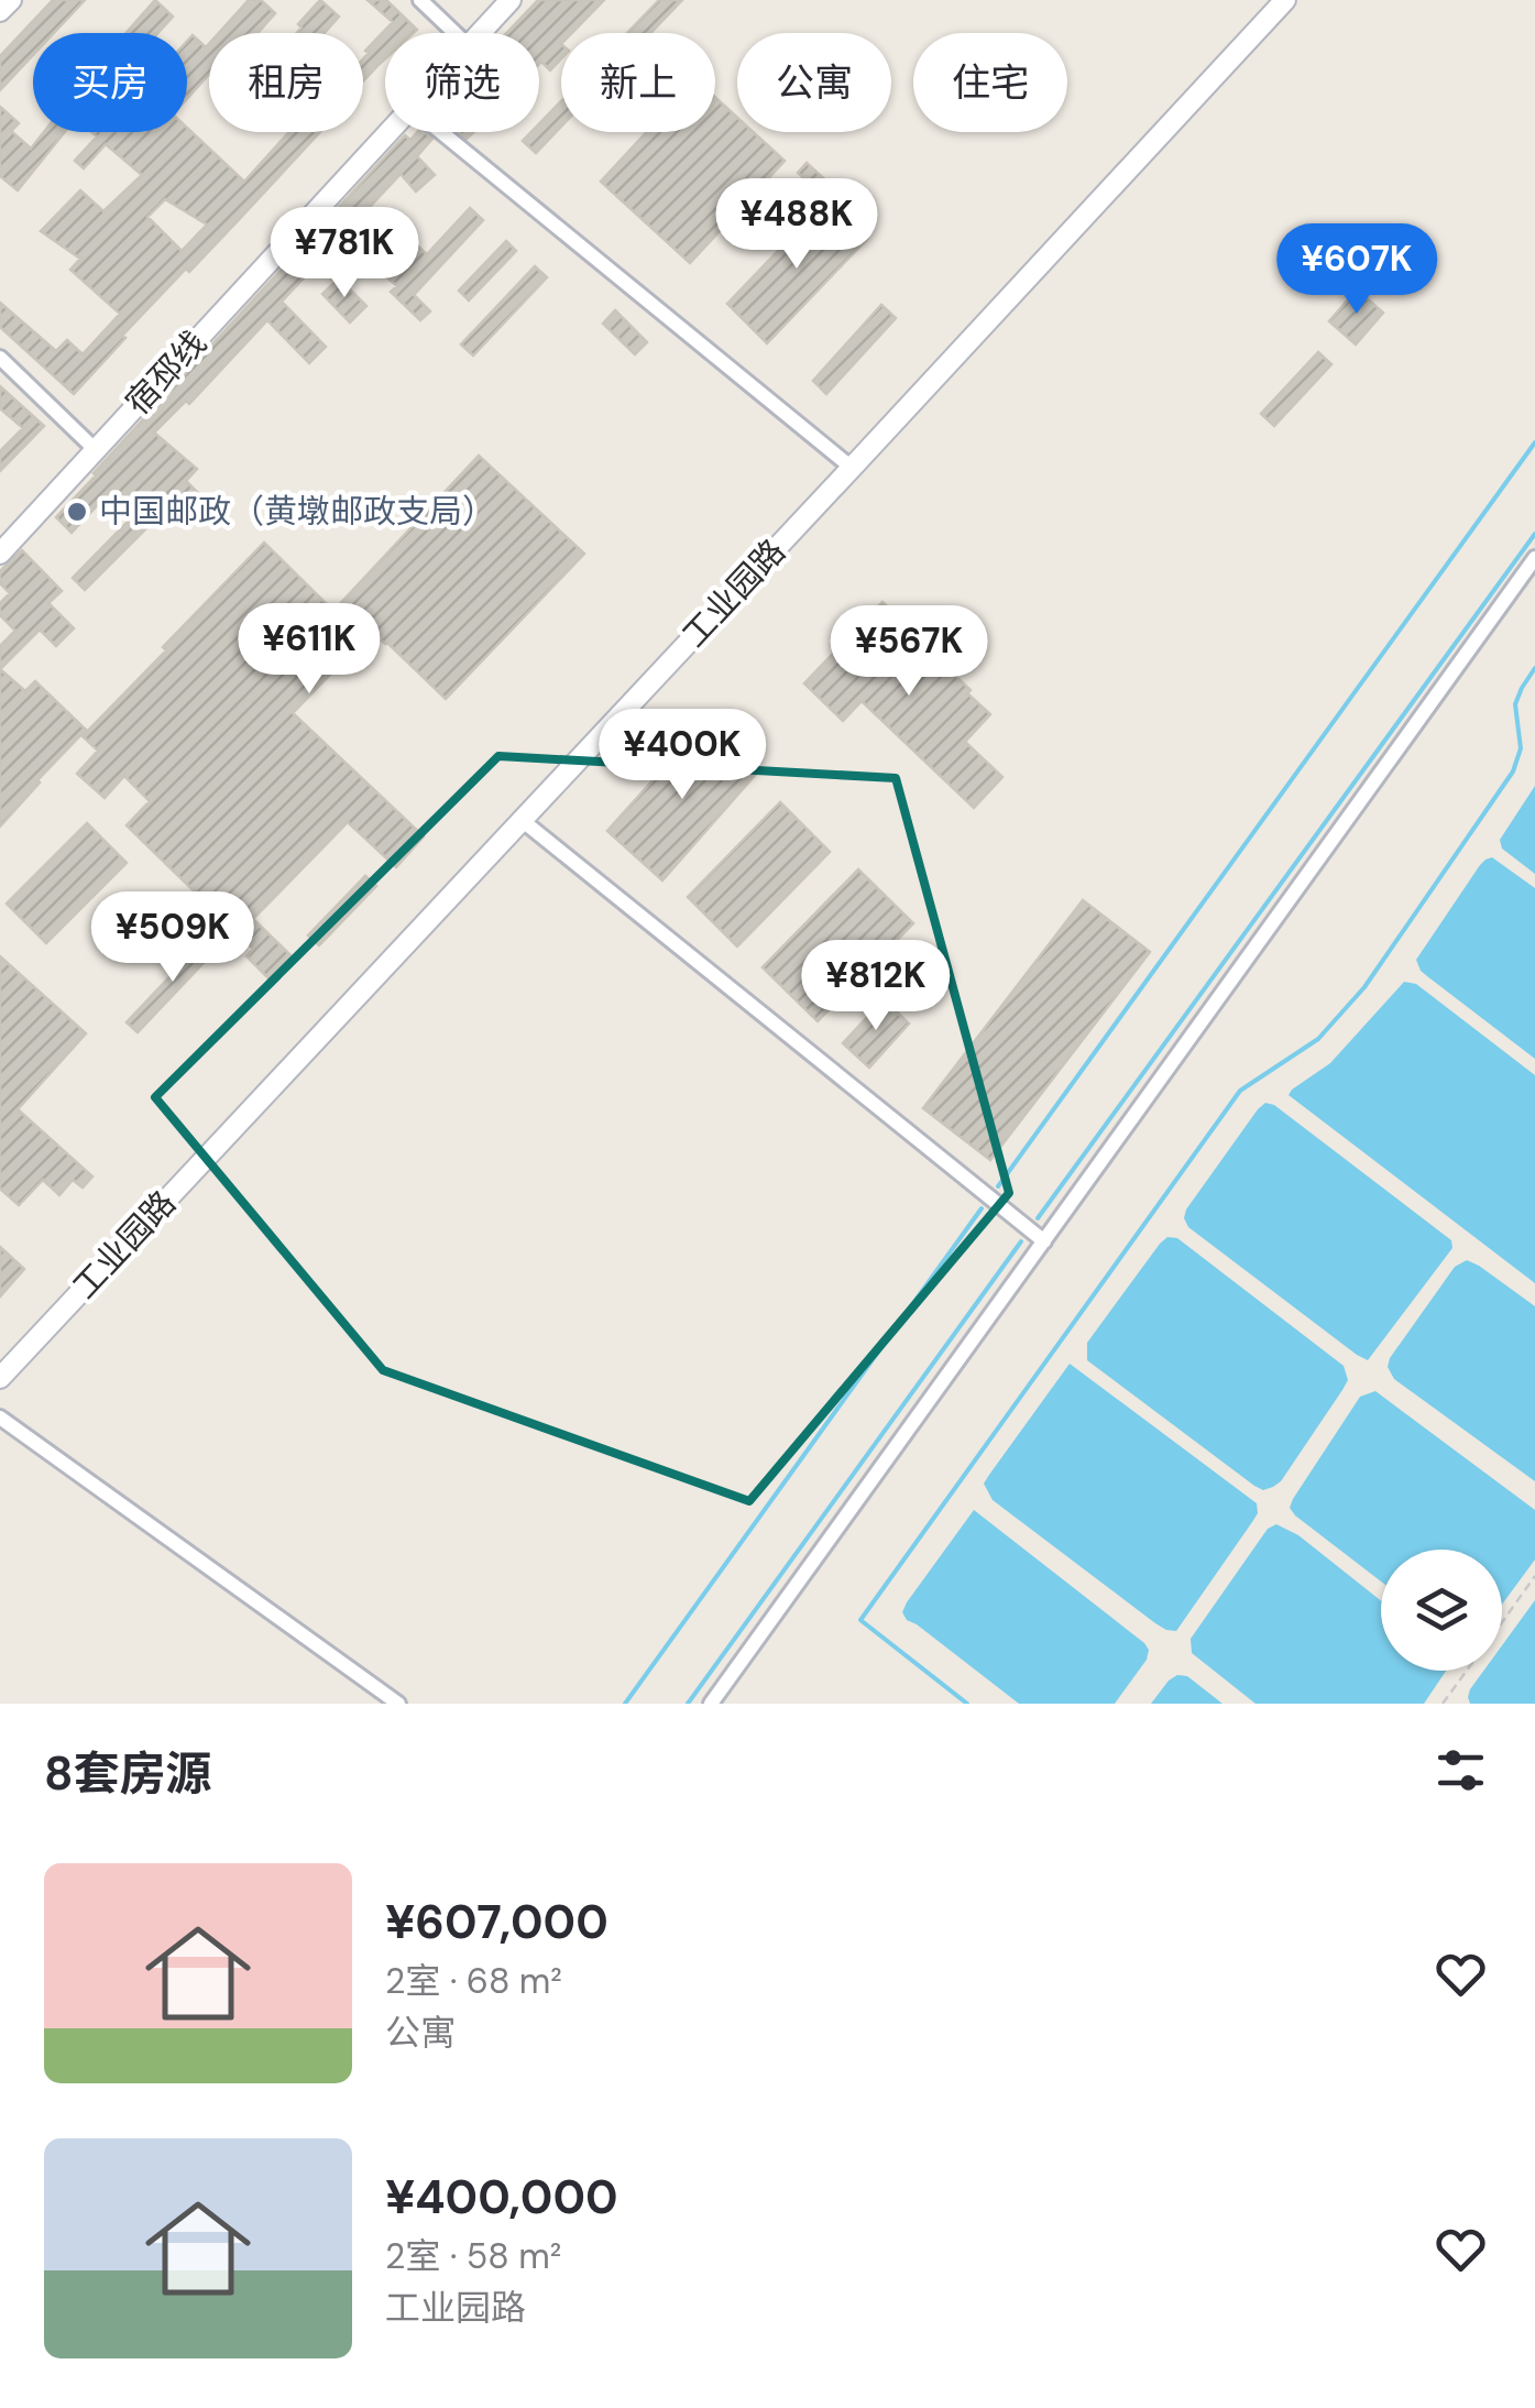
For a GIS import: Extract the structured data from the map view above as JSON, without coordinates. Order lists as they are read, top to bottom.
{
  "streets": {
    "street": ["宿邳线", "工业园路"]
  },
  "places": ["中国邮政（黄墩邮政支局）"],
  "page": {
    "chip": [
      "买房",
      "租房",
      "筛选",
      "新上",
      "公寓",
      "住宅"
    ],
    "price": [
      "¥488K",
      "¥781K",
      "¥607K",
      "¥611K",
      "¥567K",
      "¥400K",
      "¥509K",
      "¥812K"
    ],
    "heading": "8套房源",
    "list": [
      {
        "name": "¥607,000",
        "note": "2室 · 68 m² · 公寓"
      },
      {
        "name": "¥400,000",
        "note": "2室 · 58 m² · 工业园路"
      }
    ]
  }
}
